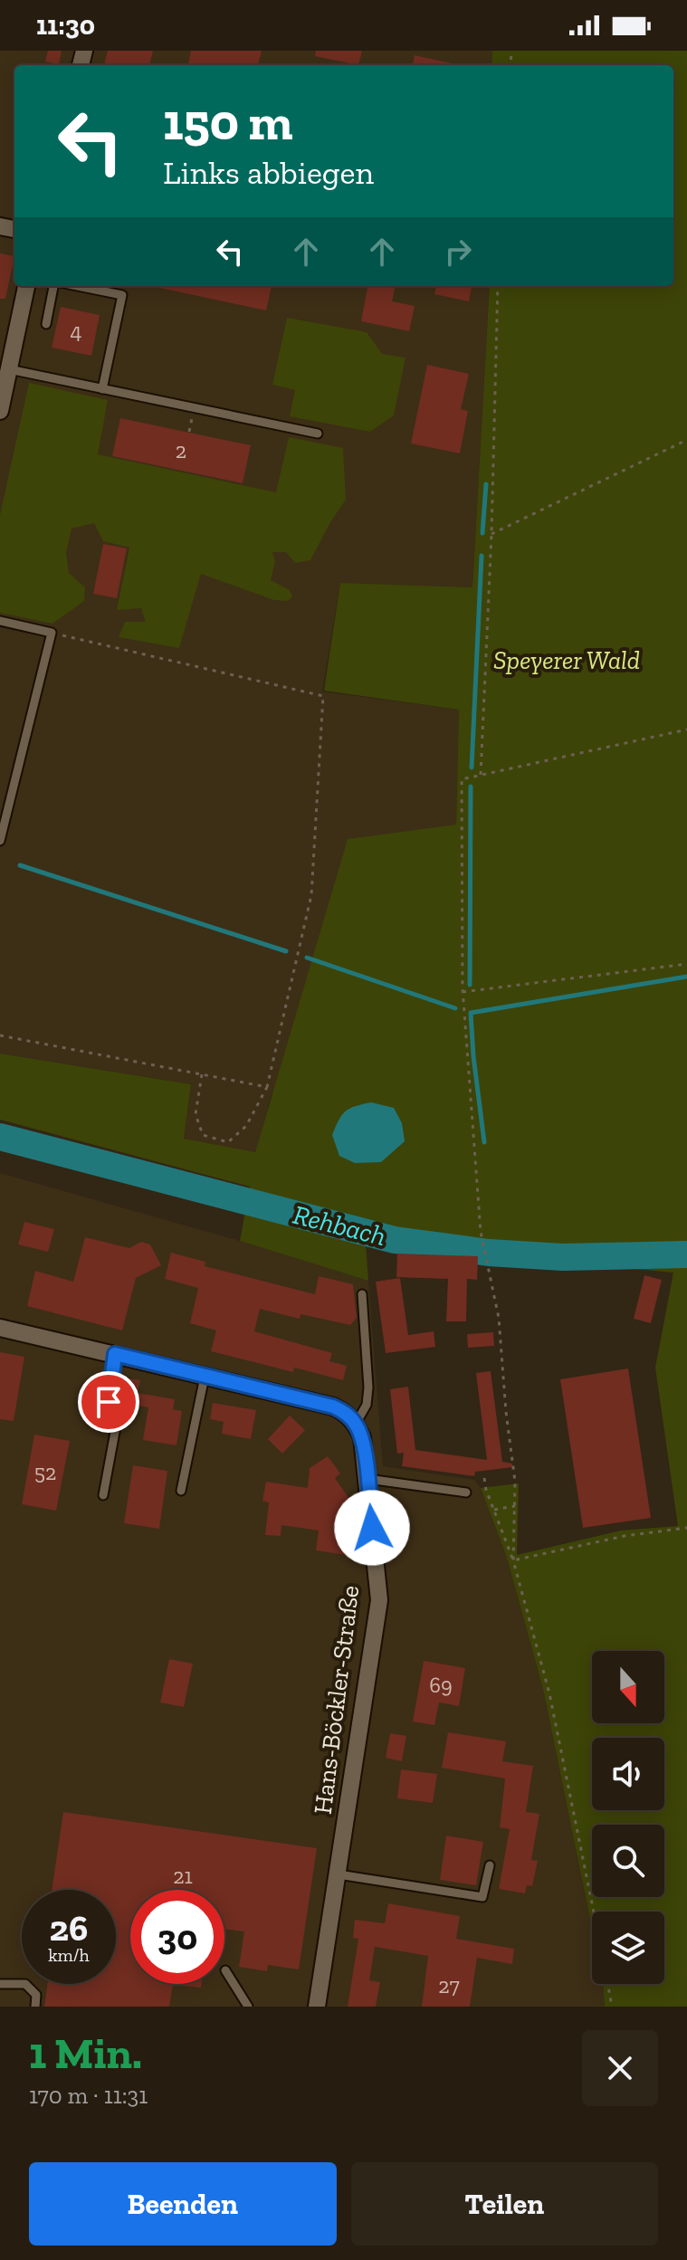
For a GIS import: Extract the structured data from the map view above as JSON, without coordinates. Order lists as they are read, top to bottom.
{
  "streets": {
    "street": ["Hans-Böckler-Straße"]
  },
  "water": ["Rehbach"],
  "parks": ["Speyerer Wald"],
  "house_numbers": [
    "4",
    "2",
    "52",
    "69",
    "21",
    "27"
  ],
  "north": "bottom",
  "page": {
    "status": "11:30",
    "turn": ["150 m", "Links abbiegen"],
    "speed": "26 km/h",
    "limit": "30",
    "heading": ["1 Min.", "170 m · 11:31"],
    "buttons": ["Beenden", "Teilen"]
  }
}
